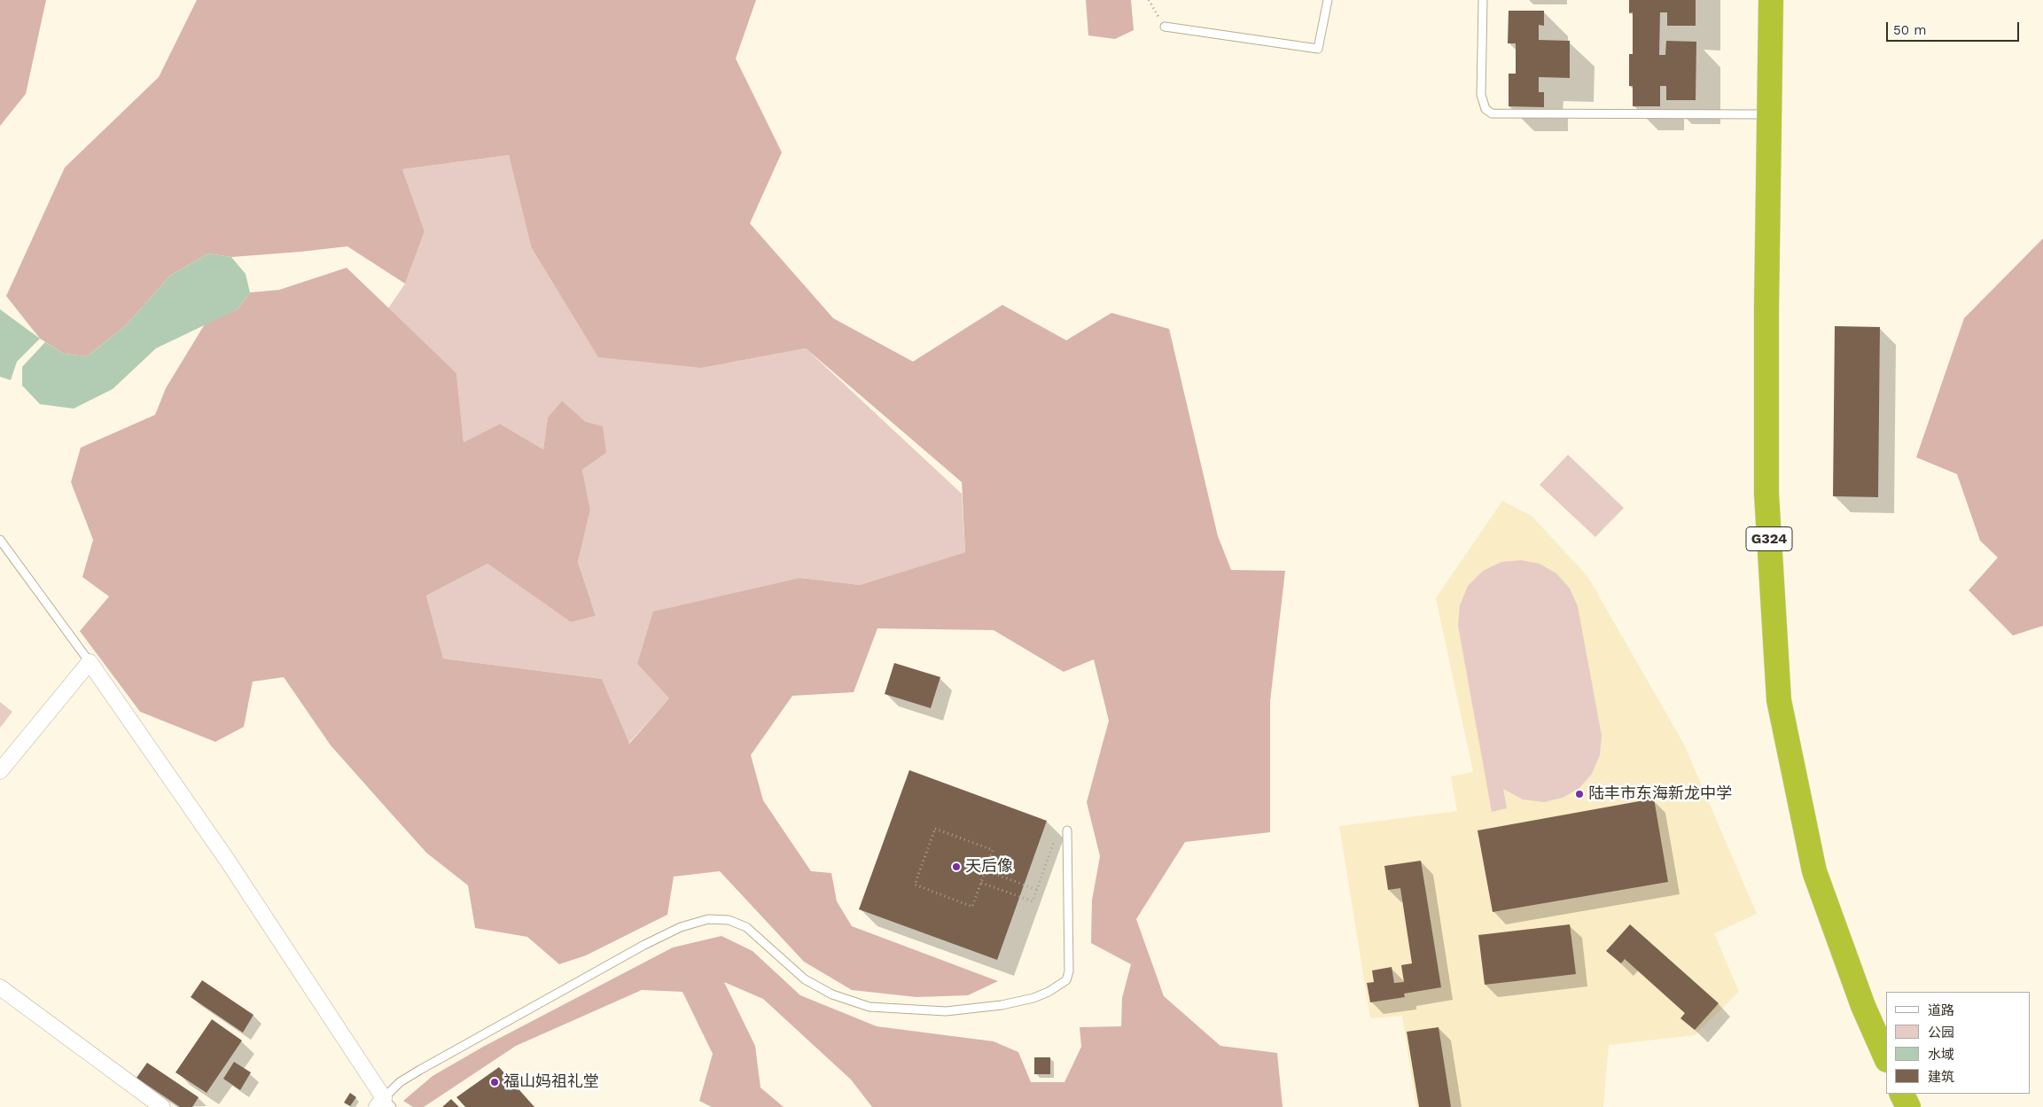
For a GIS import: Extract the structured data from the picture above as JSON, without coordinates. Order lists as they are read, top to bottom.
{
  "streets": {
    "highway": ["G324"]
  },
  "places": ["陆丰市东海新龙中学", "天后像", "福山妈祖礼堂"],
  "legend": [
    "道路",
    "公园",
    "水域",
    "建筑"
  ],
  "scale_bar": "50 m"
}
